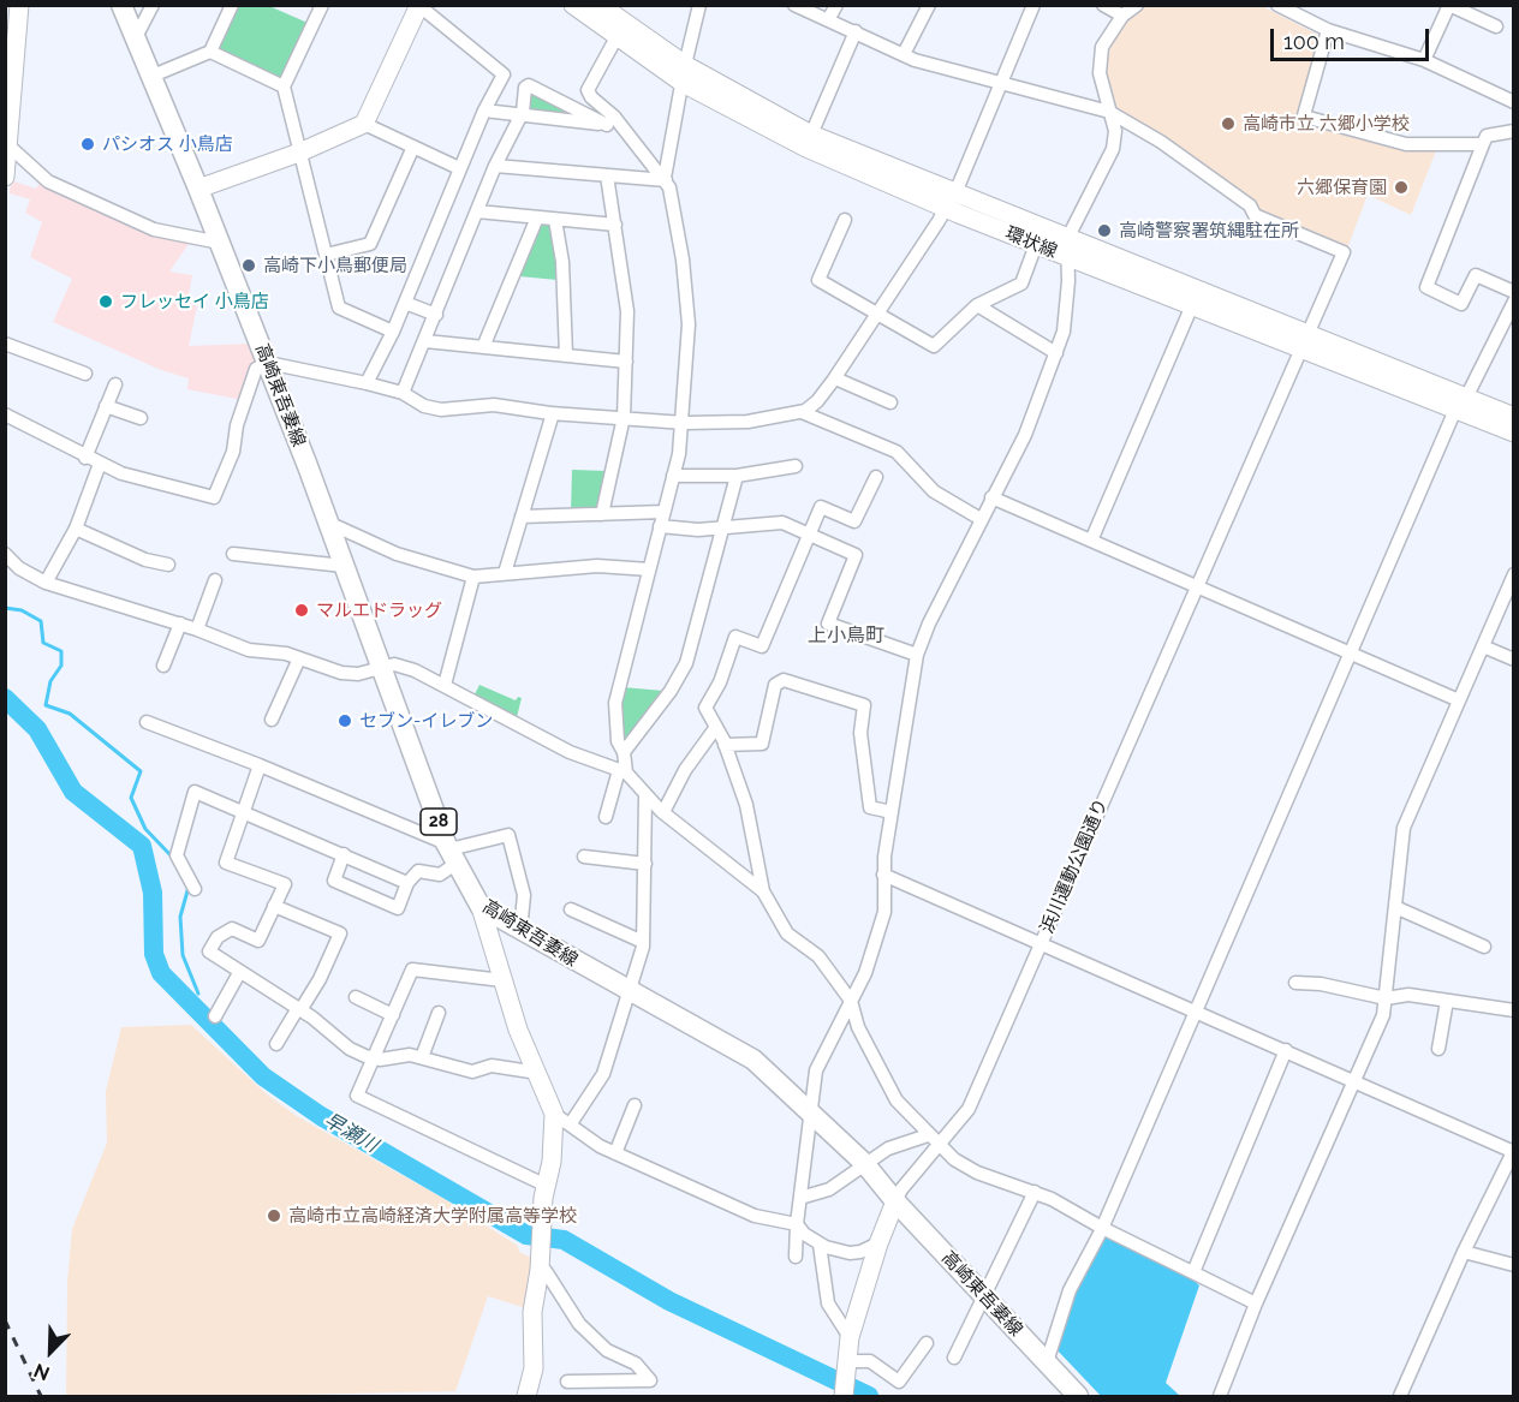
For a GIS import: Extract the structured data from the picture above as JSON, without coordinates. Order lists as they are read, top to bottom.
{
  "streets": {
    "main road": ["高崎東吾妻線", "28"],
    "street": ["環状線", "浜川運動公園通り"]
  },
  "crossings": [
    ["環状線", "浜川運動公園通り"],
    ["高崎東吾妻線", "浜川運動公園通り"]
  ],
  "districts": ["上小鳥町"],
  "water": ["早瀬川"],
  "places": [
    "高崎市立 六郷小学校",
    "パシオス 小鳥店",
    "六郷保育園",
    "高崎警察署筑縄駐在所",
    "高崎下小鳥郵便局",
    "フレッセイ 小鳥店",
    "マルエドラッグ",
    "セブン-イレブン",
    "高崎市立高崎経済大学附属高等学校"
  ],
  "scale_bar": "100 m",
  "north": "bottom left"
}
